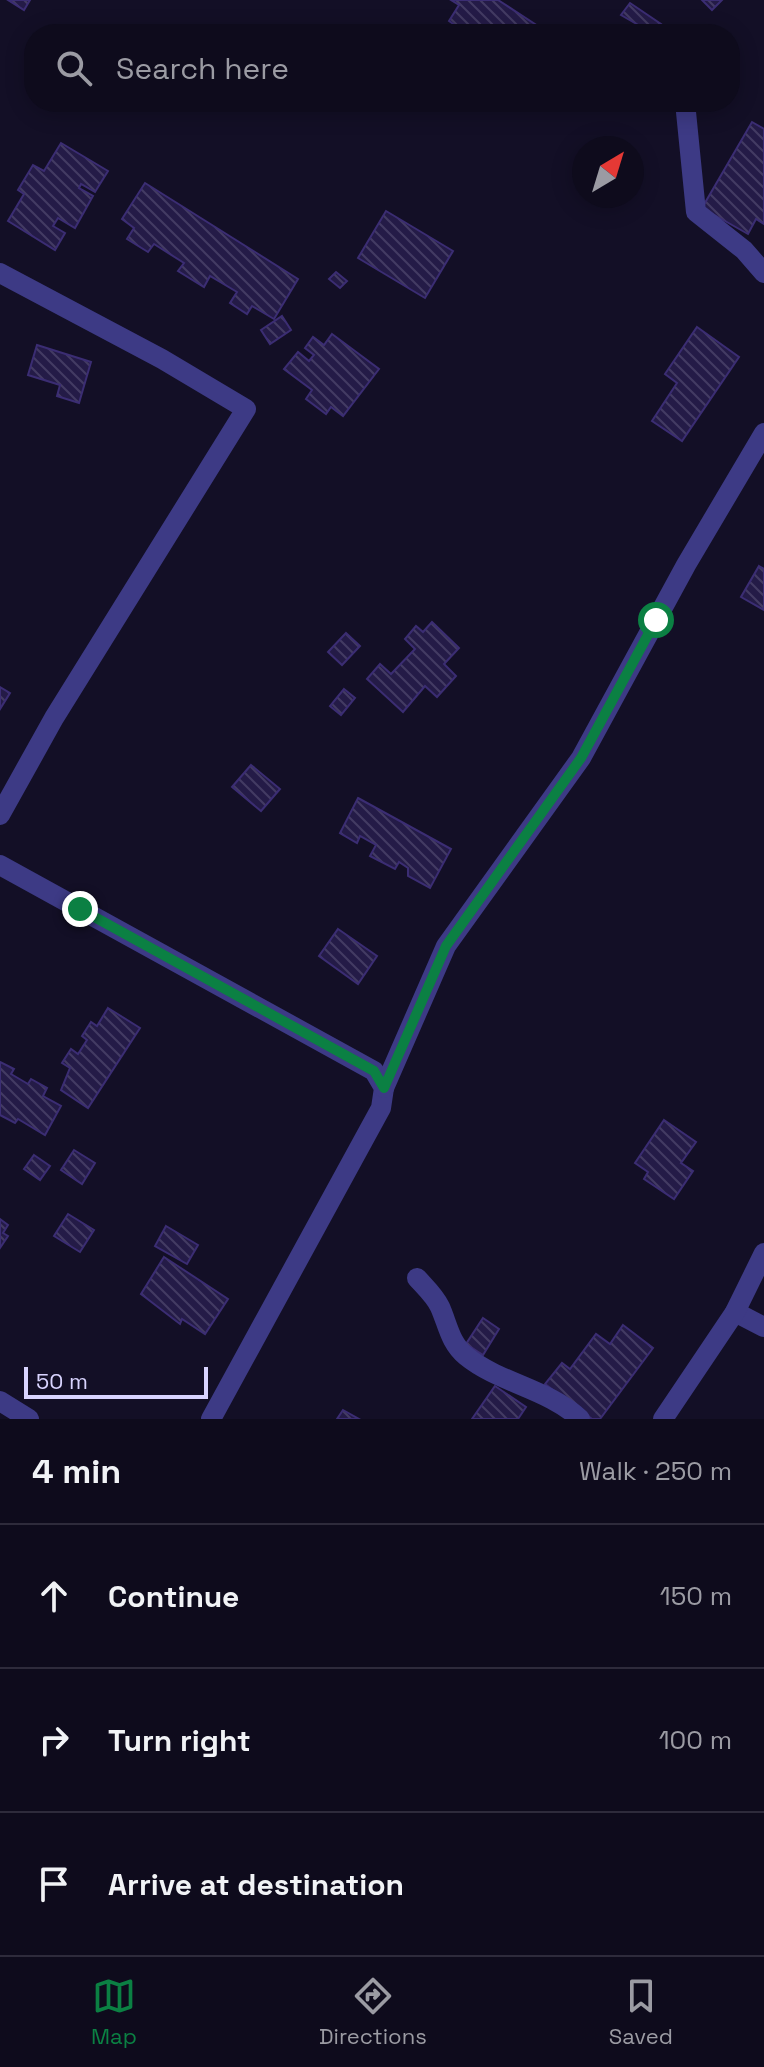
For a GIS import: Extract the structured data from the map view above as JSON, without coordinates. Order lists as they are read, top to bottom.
{
  "scale_bar": "50 m",
  "north": "top right",
  "page": {
    "search": "Search here",
    "scale": "50 m",
    "heading": ["4 min", "Walk · 250 m"],
    "list": [
      ["Continue", "150 m"],
      ["Turn right", "100 m"],
      "Arrive at destination"
    ],
    "nav": ["Map", "Directions", "Saved"]
  }
}
